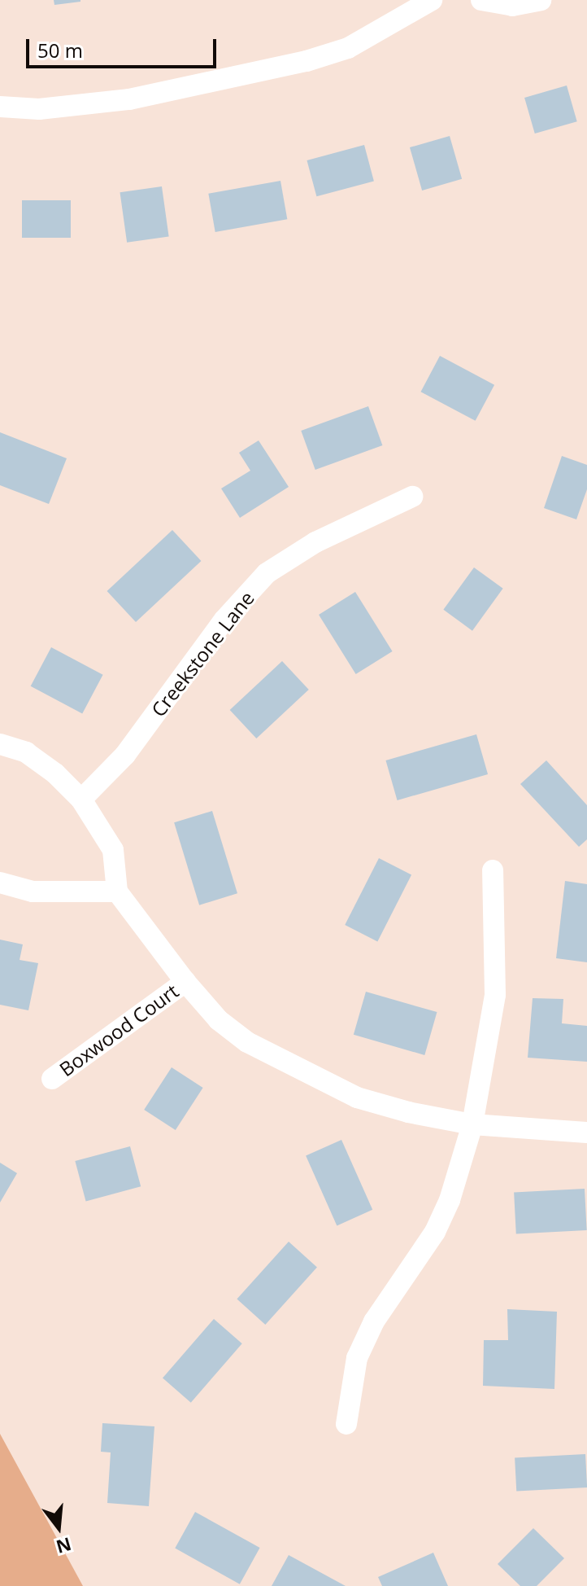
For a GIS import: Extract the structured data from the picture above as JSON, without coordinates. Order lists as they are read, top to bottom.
{
  "streets": {
    "street": ["Creekstone Lane", "Boxwood Court"]
  },
  "scale_bar": "50 m",
  "north": "bottom"
}
